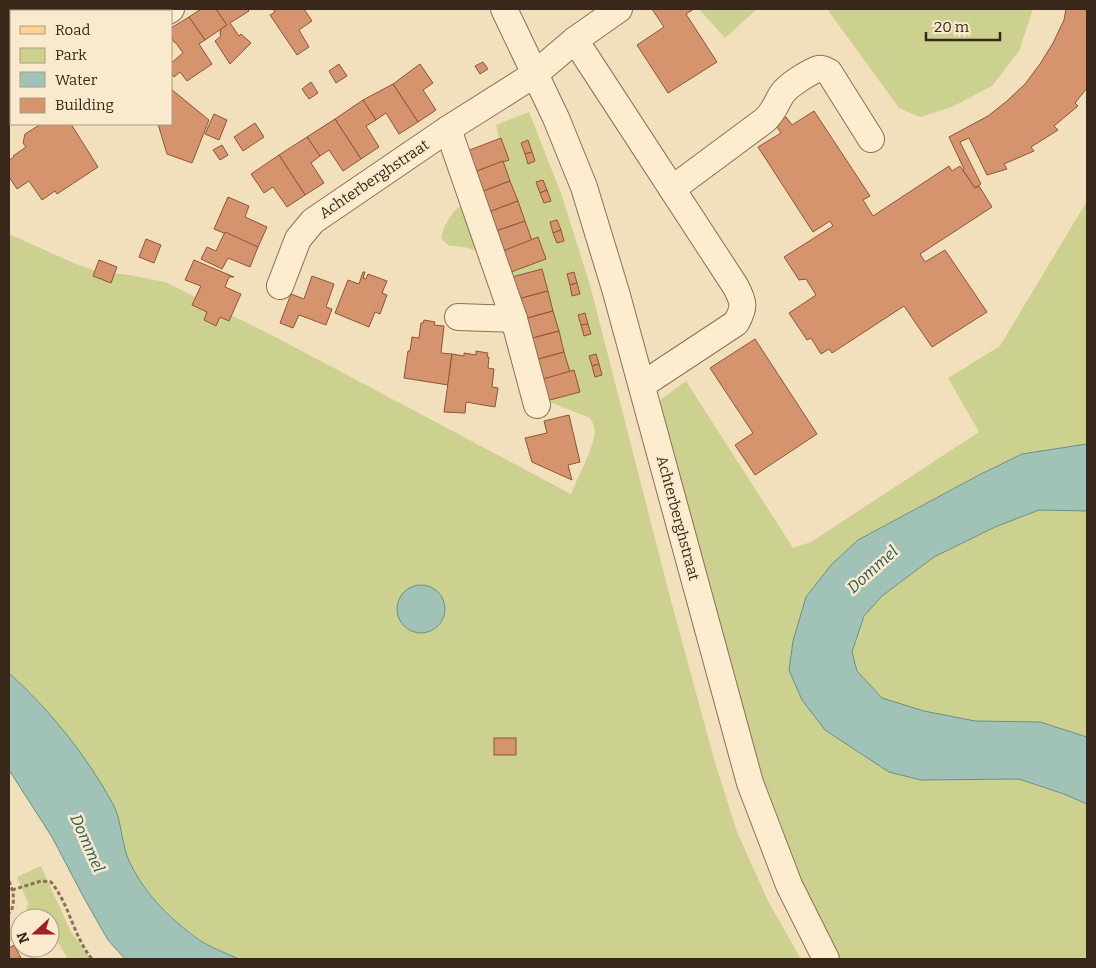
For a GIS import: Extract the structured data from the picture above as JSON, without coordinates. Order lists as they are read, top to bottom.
{
  "streets": {
    "street": ["Achterberghstraat"]
  },
  "water": ["Dommel"],
  "legend": [
    "Road",
    "Park",
    "Water",
    "Building"
  ],
  "scale_bar": "20 m",
  "north": "left"
}
